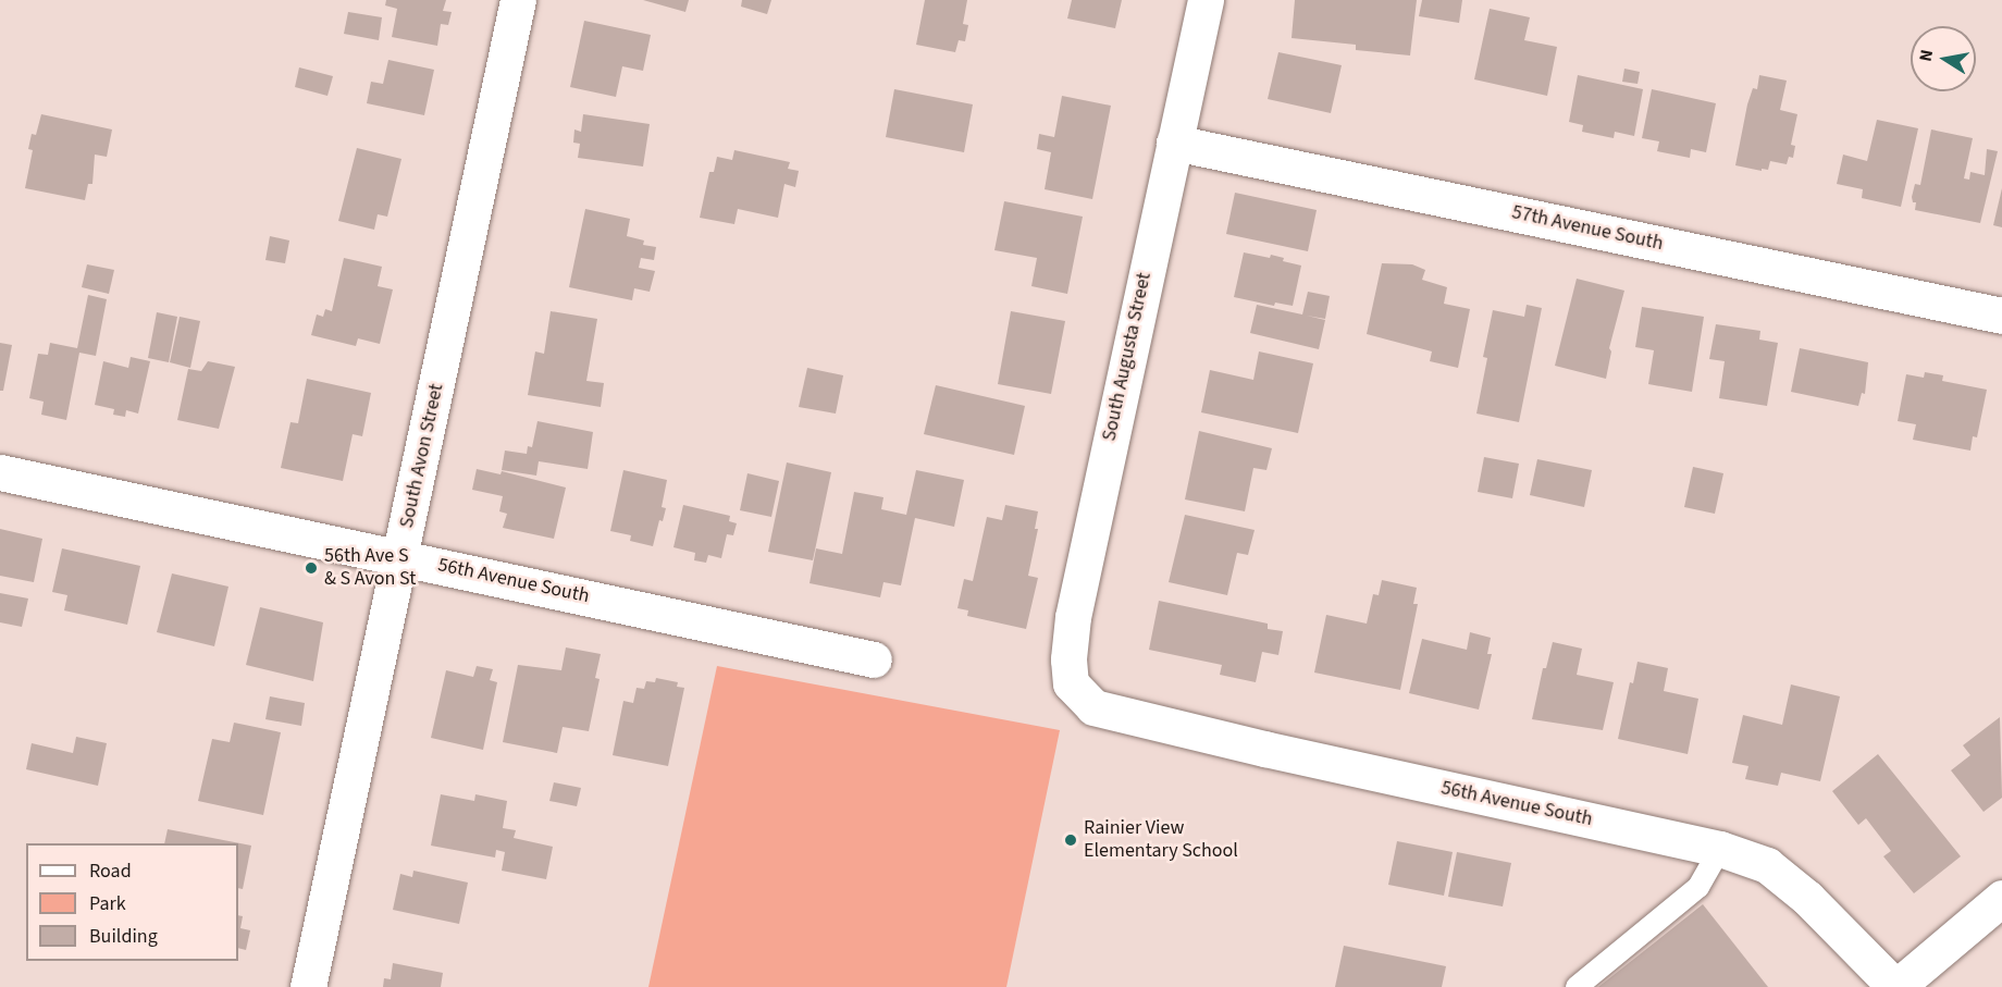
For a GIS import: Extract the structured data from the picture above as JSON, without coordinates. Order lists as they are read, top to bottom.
{
  "streets": {
    "street": [
      "57th Avenue South",
      "South Augusta Street",
      "South Avon Street",
      "56th Avenue South"
    ]
  },
  "crossings": [
    ["57th Avenue South", "South Augusta Street"],
    ["South Augusta Street", "56th Avenue South"],
    ["South Avon Street", "56th Avenue South"]
  ],
  "places": ["56th Ave S & S Avon St", "Rainier View Elementary School"],
  "legend": ["Road", "Park", "Building"],
  "north": "left"
}
